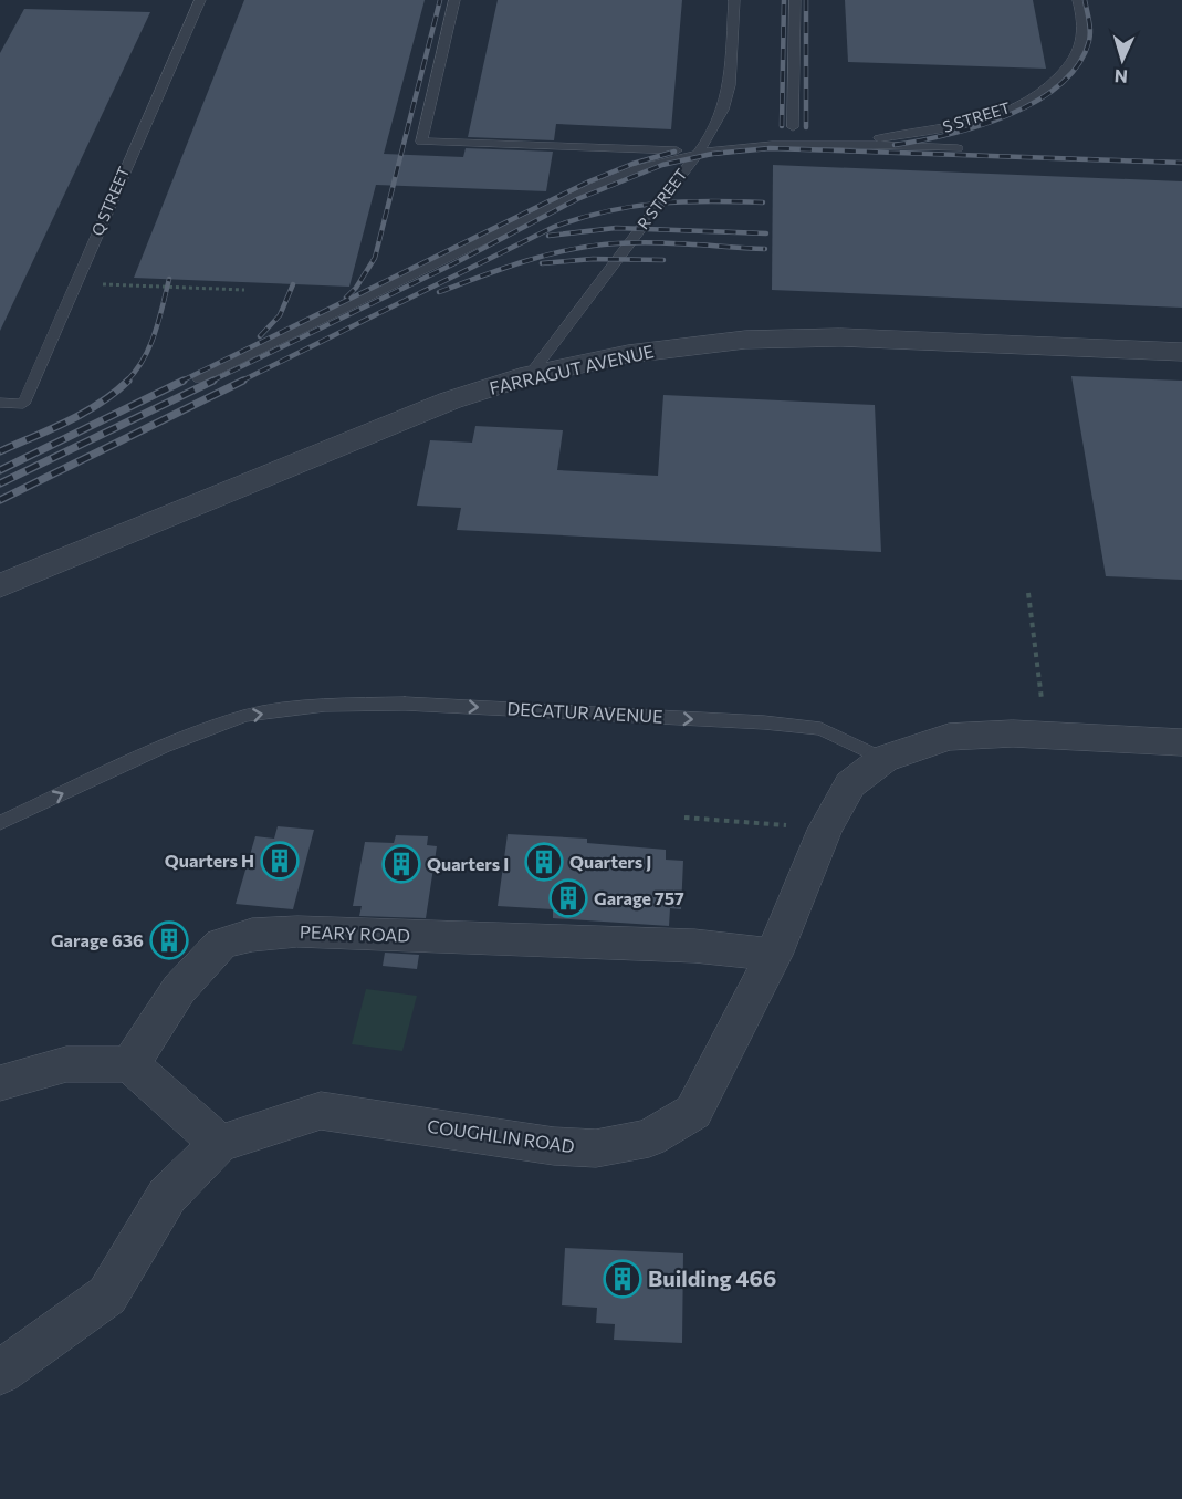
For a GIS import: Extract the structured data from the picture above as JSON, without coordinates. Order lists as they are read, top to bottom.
{
  "streets": {
    "street": ["FARRAGUT AVENUE", "PEARY ROAD", "COUGHLIN ROAD"],
    "lane": [
      "S STREET",
      "R STREET",
      "Q STREET",
      "DECATUR AVENUE"
    ]
  },
  "crossings": [
    ["R STREET", "FARRAGUT AVENUE"],
    ["DECATUR AVENUE", "COUGHLIN ROAD"],
    ["PEARY ROAD", "COUGHLIN ROAD"]
  ],
  "one_way": ["DECATUR AVENUE"],
  "places": {
    "building": [
      "Quarters H",
      "Quarters J",
      "Quarters I",
      "Garage 757",
      "Garage 636",
      "Building 466"
    ]
  },
  "north": "bottom"
}
